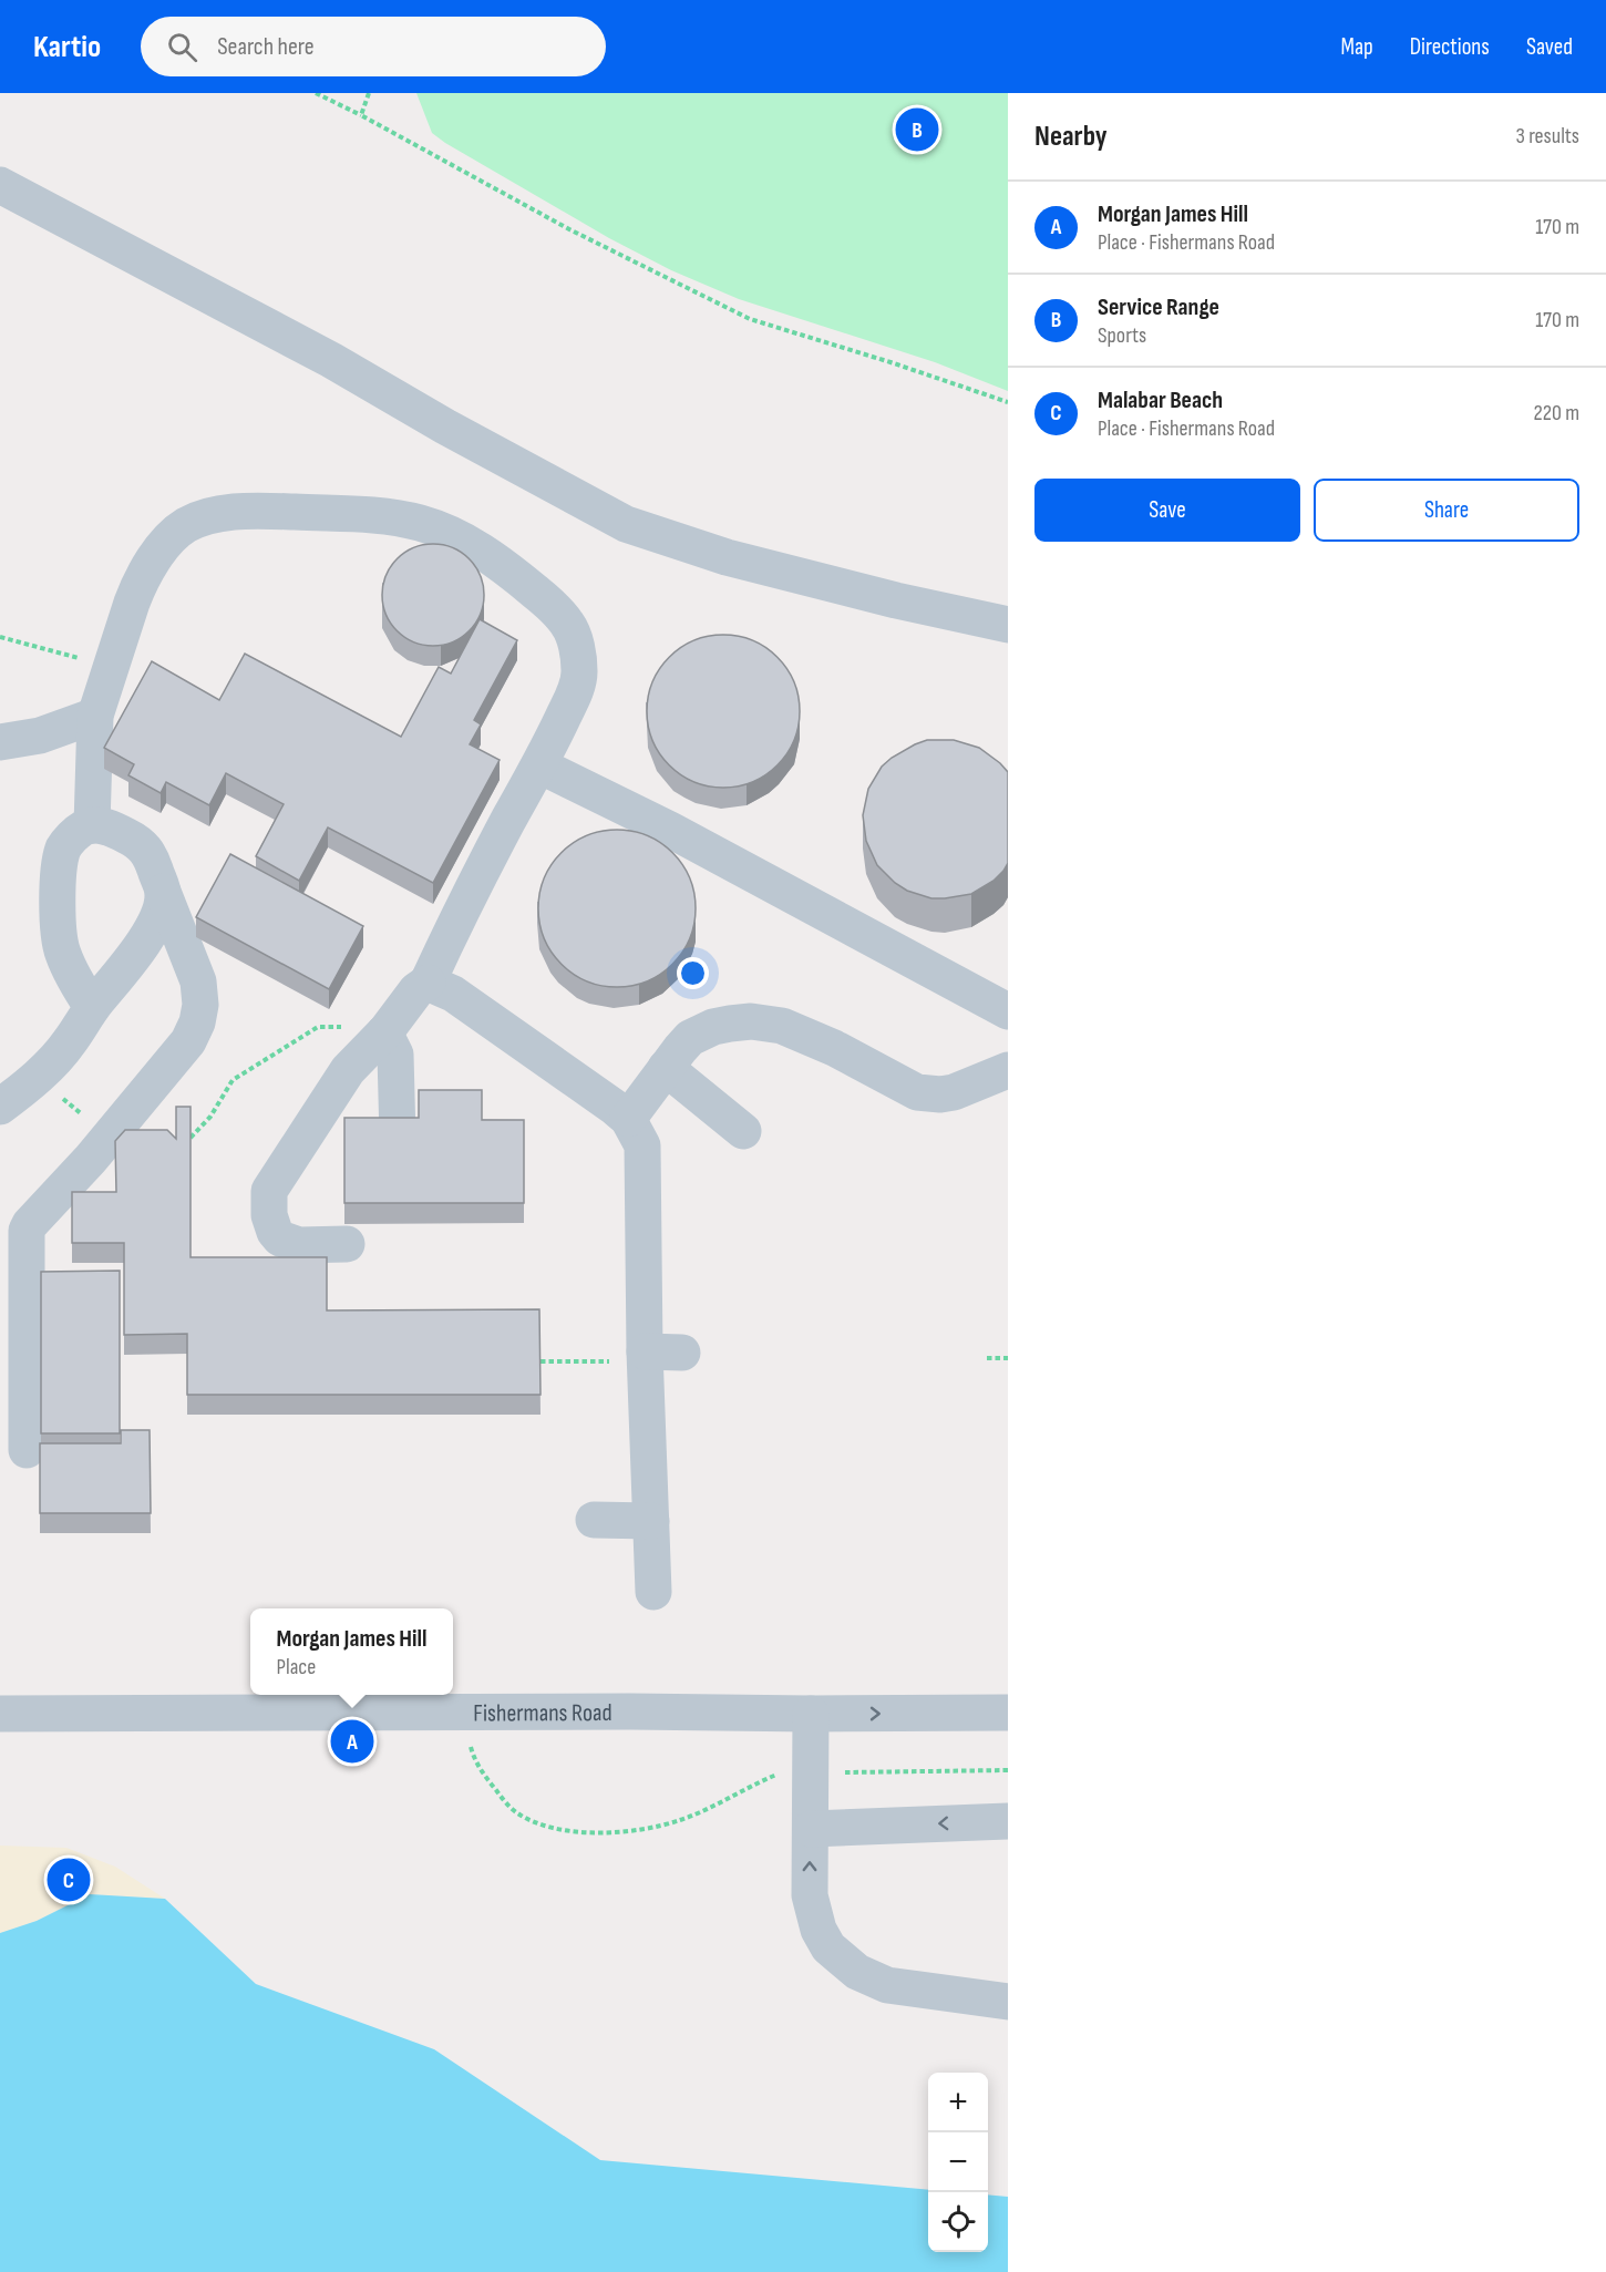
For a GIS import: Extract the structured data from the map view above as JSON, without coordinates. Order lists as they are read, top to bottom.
{
  "streets": {
    "street": ["Fishermans Road"]
  },
  "page": {
    "header": "Kartio",
    "search": "Search here",
    "nav": ["Map", "Directions", "Saved"],
    "heading": ["Nearby", "3 results"],
    "pins": ["B", "A", "C"],
    "list": [
      {
        "mark": "A",
        "name": "Morgan James Hill",
        "note": "Place · Fishermans Road",
        "value": "170 m"
      },
      {
        "mark": "B",
        "name": "Service Range",
        "note": "Sports",
        "value": "170 m"
      },
      {
        "mark": "C",
        "name": "Malabar Beach",
        "note": "Place · Fishermans Road",
        "value": "220 m"
      }
    ],
    "buttons": ["Save", "Share"],
    "popup": ["Morgan James Hill", "Place"],
    "map_buttons": ["+", "−"]
  }
}
